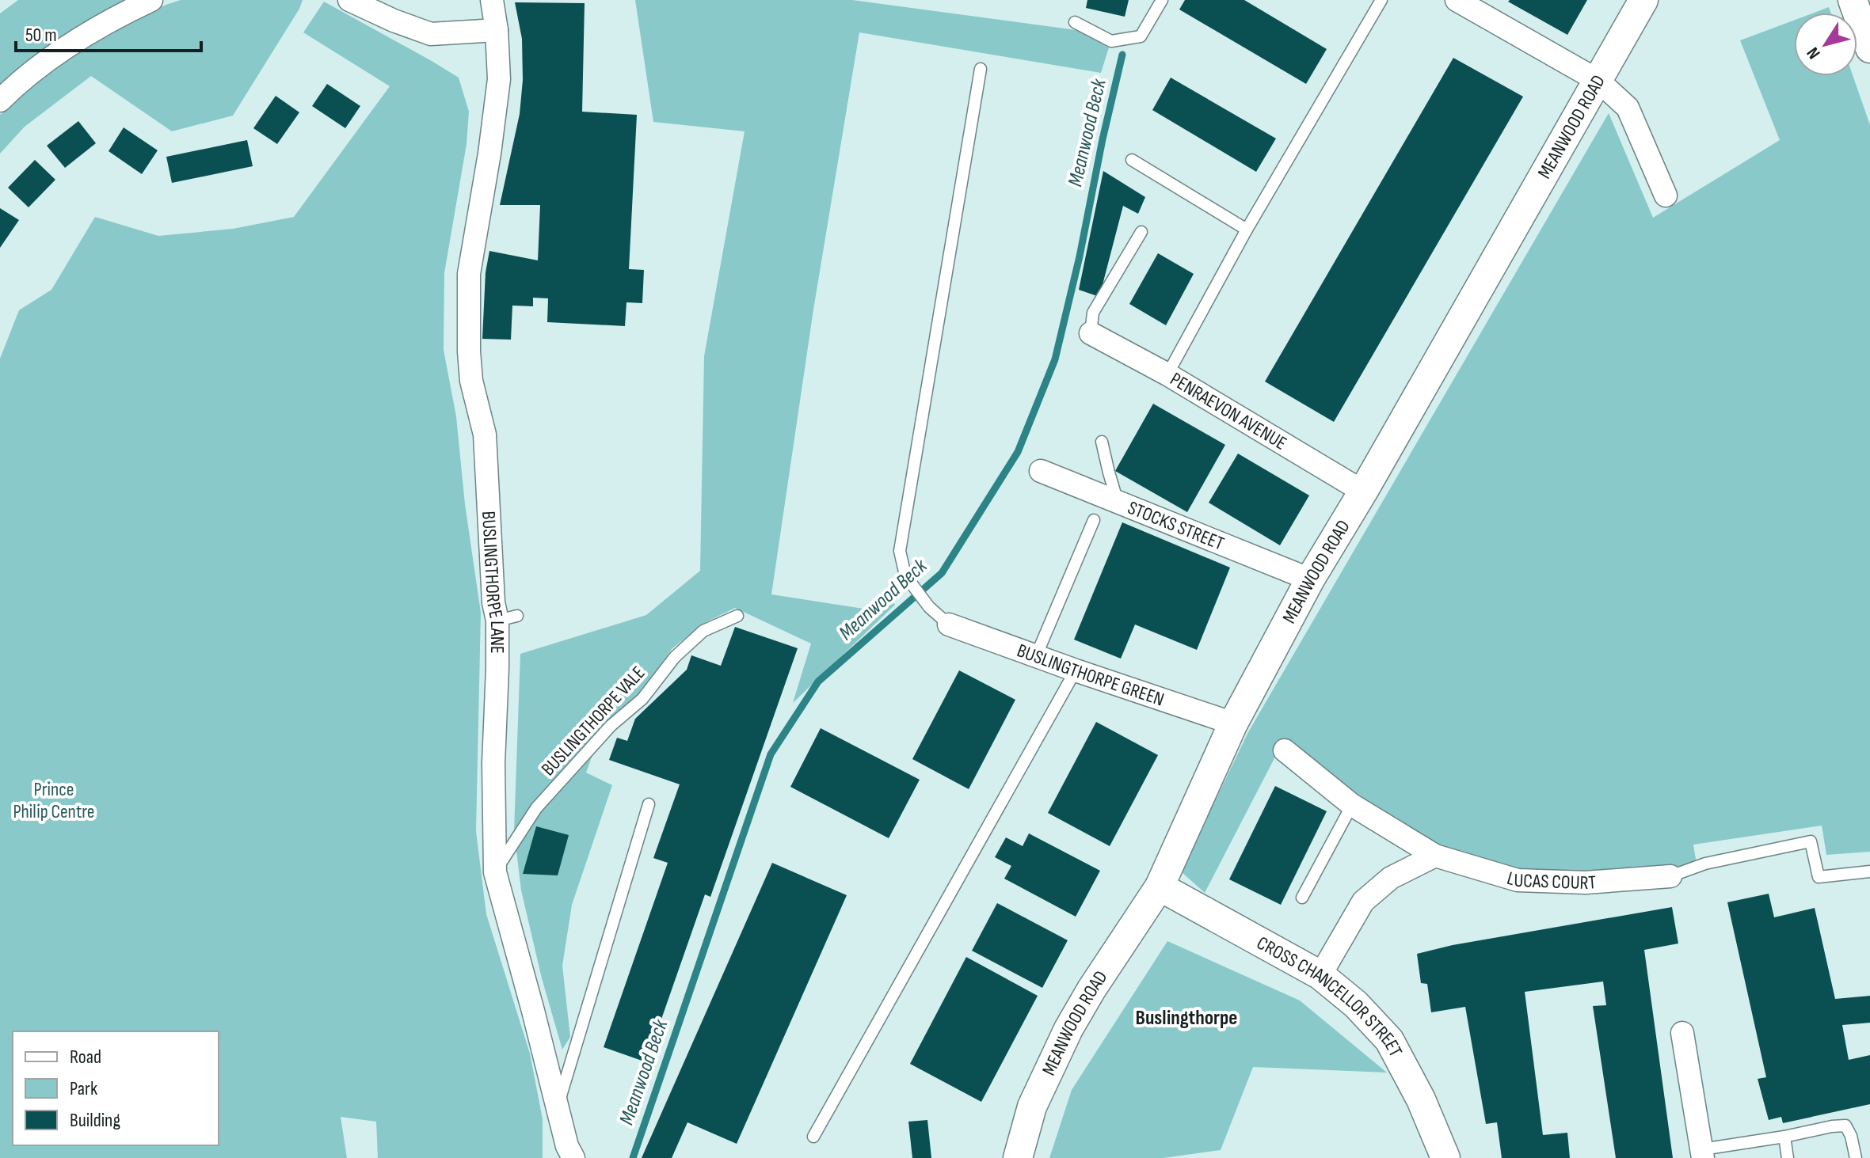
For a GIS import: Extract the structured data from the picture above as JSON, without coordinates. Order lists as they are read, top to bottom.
{
  "streets": {
    "street": [
      "MEANWOOD ROAD",
      "PENRAEVON AVENUE",
      "STOCKS STREET",
      "BUSLINGTHORPE LANE",
      "BUSLINGTHORPE GREEN",
      "LUCAS COURT",
      "CROSS CHANCELLOR STREET"
    ],
    "lane": ["BUSLINGTHORPE VALE"]
  },
  "crossings": [
    ["MEANWOOD ROAD", "PENRAEVON AVENUE"],
    ["MEANWOOD ROAD", "STOCKS STREET"],
    ["MEANWOOD ROAD", "BUSLINGTHORPE GREEN"],
    ["MEANWOOD ROAD", "CROSS CHANCELLOR STREET"],
    ["BUSLINGTHORPE LANE", "BUSLINGTHORPE VALE"]
  ],
  "districts": ["Buslingthorpe"],
  "water": ["Meanwood Beck"],
  "parks": ["Prince Philip Centre"],
  "legend": ["Road", "Park", "Building"],
  "scale_bar": "50 m",
  "north": "bottom left"
}
